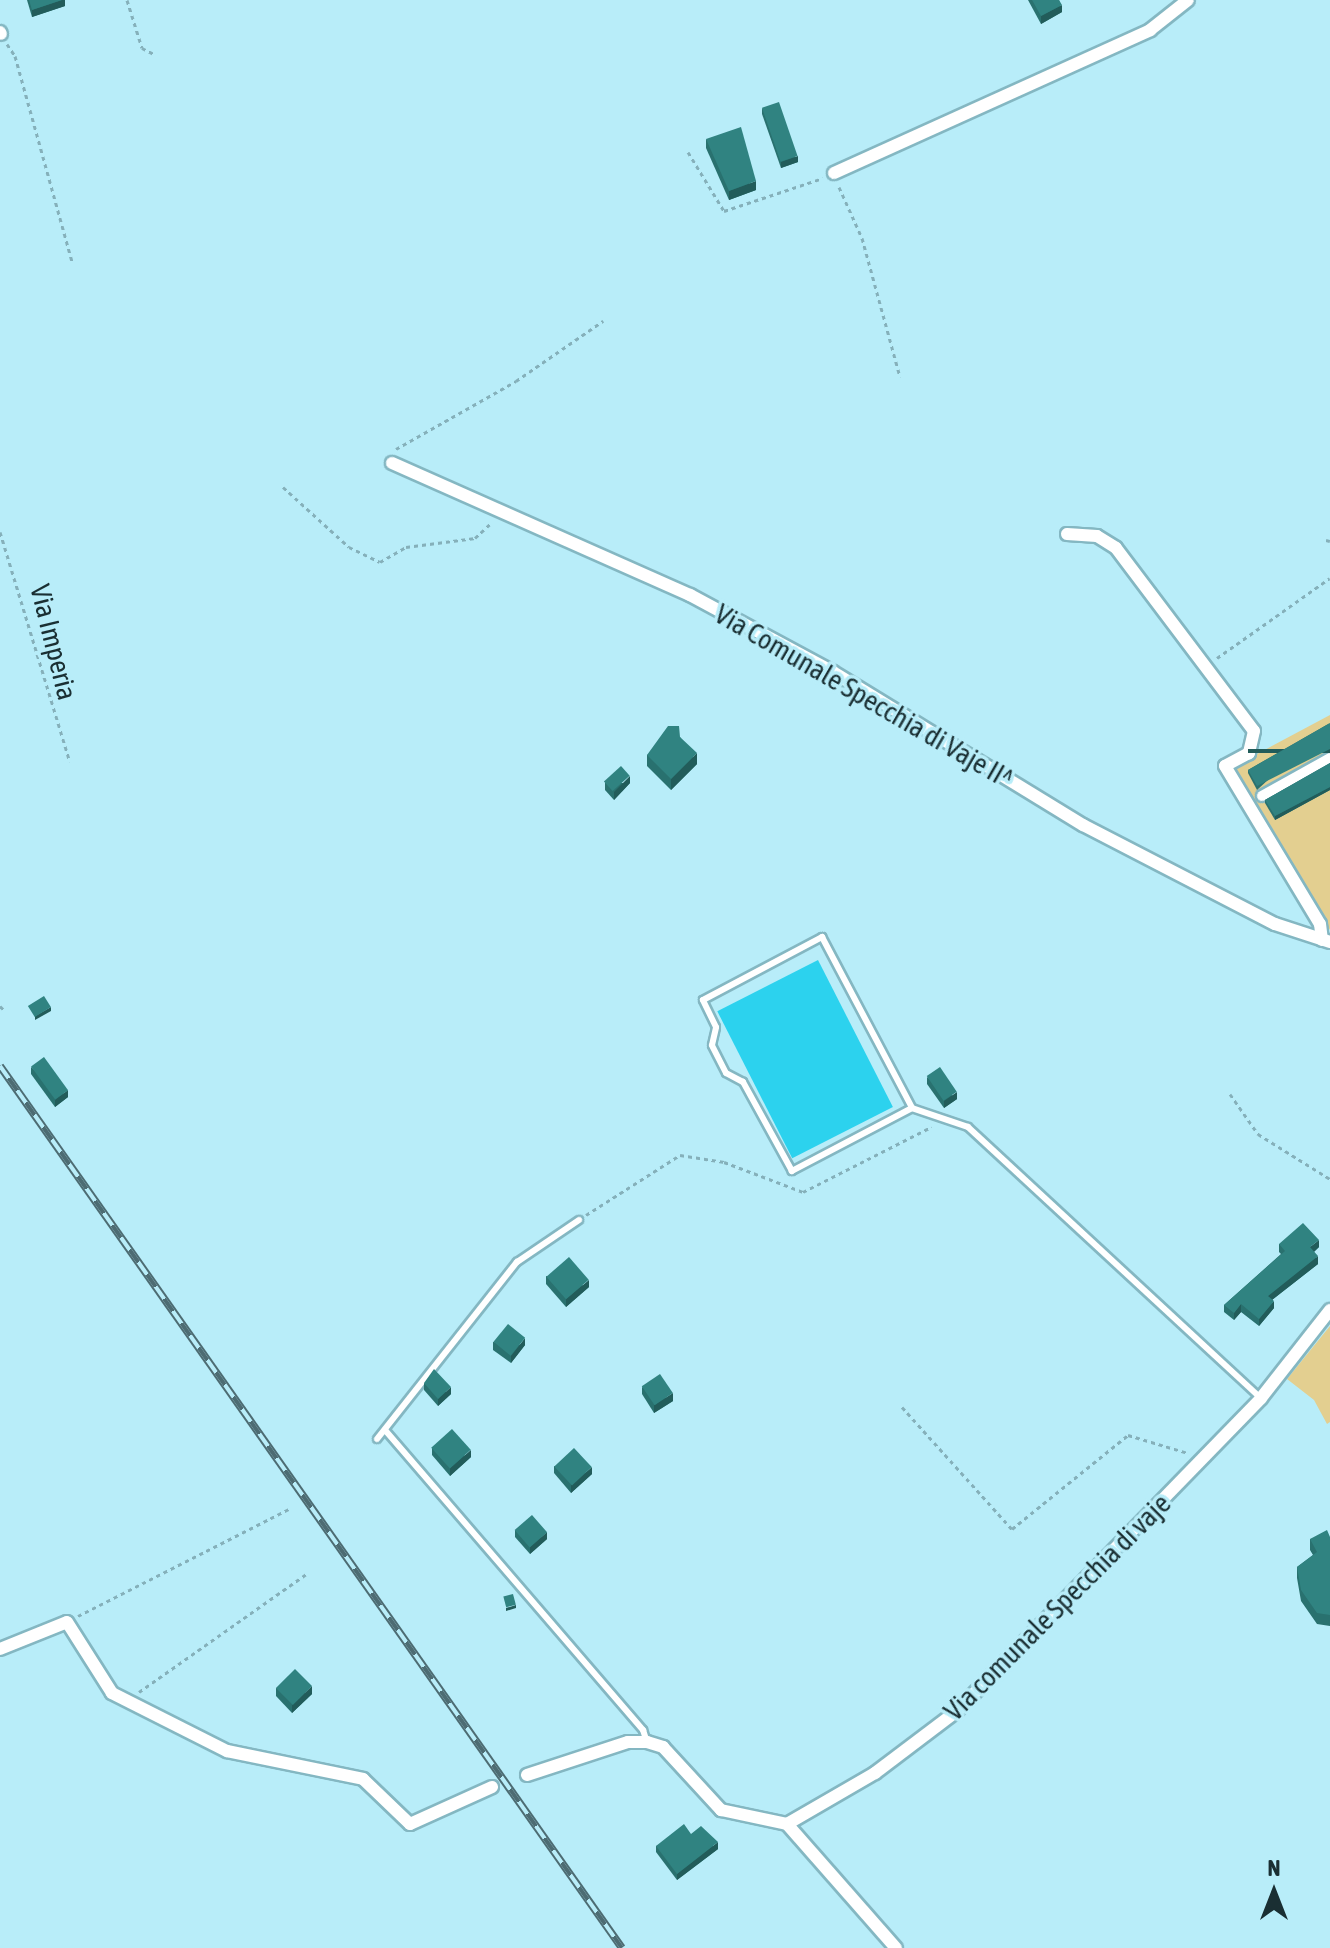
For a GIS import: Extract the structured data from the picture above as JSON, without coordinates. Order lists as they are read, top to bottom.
{
  "streets": {
    "street": ["Via Comunale Specchia di Vaje II^", "Via comunale Specchia di vaje"],
    "path": ["Via Imperia"]
  },
  "north": "top"
}
